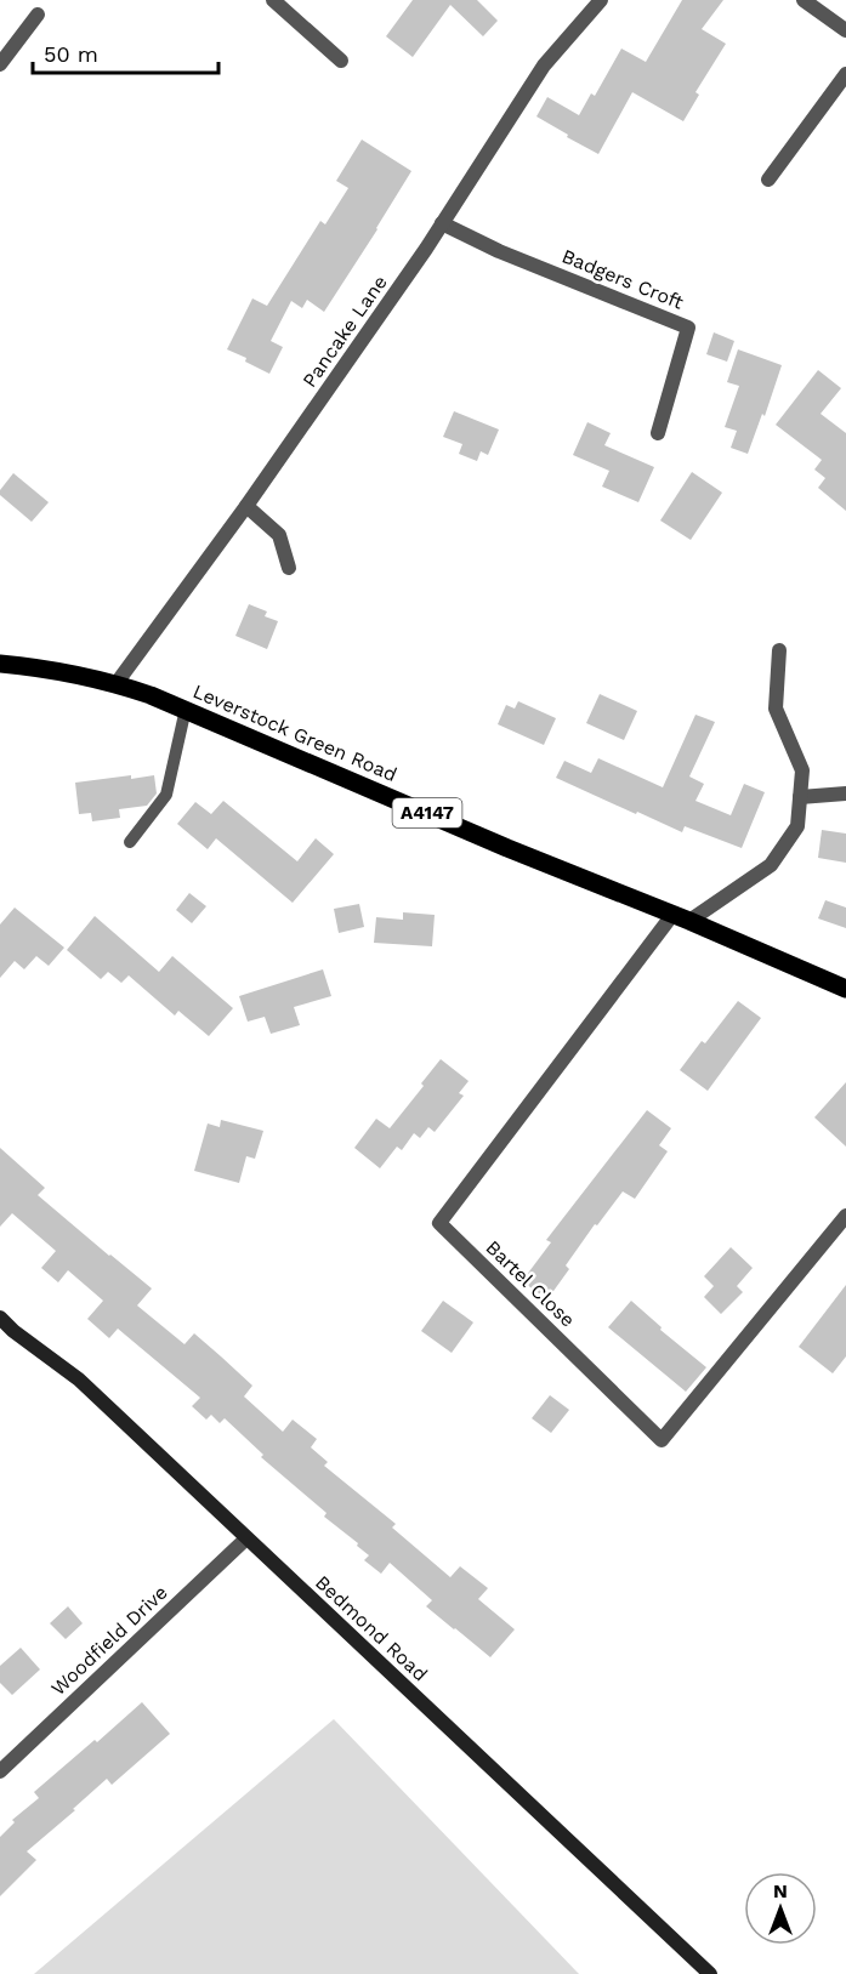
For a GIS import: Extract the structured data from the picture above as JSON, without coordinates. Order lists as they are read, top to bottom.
{
  "streets": {
    "main road": ["Leverstock Green Road", "A4147"],
    "street": [
      "Badgers Croft",
      "Pancake Lane",
      "Bartel Close",
      "Bedmond Road",
      "Woodfield Drive"
    ]
  },
  "crossings": [
    ["Badgers Croft", "Pancake Lane"],
    ["Pancake Lane", "Leverstock Green Road"],
    ["Leverstock Green Road", "Bartel Close"],
    ["Bedmond Road", "Woodfield Drive"]
  ],
  "scale_bar": "50 m",
  "north": "top"
}
